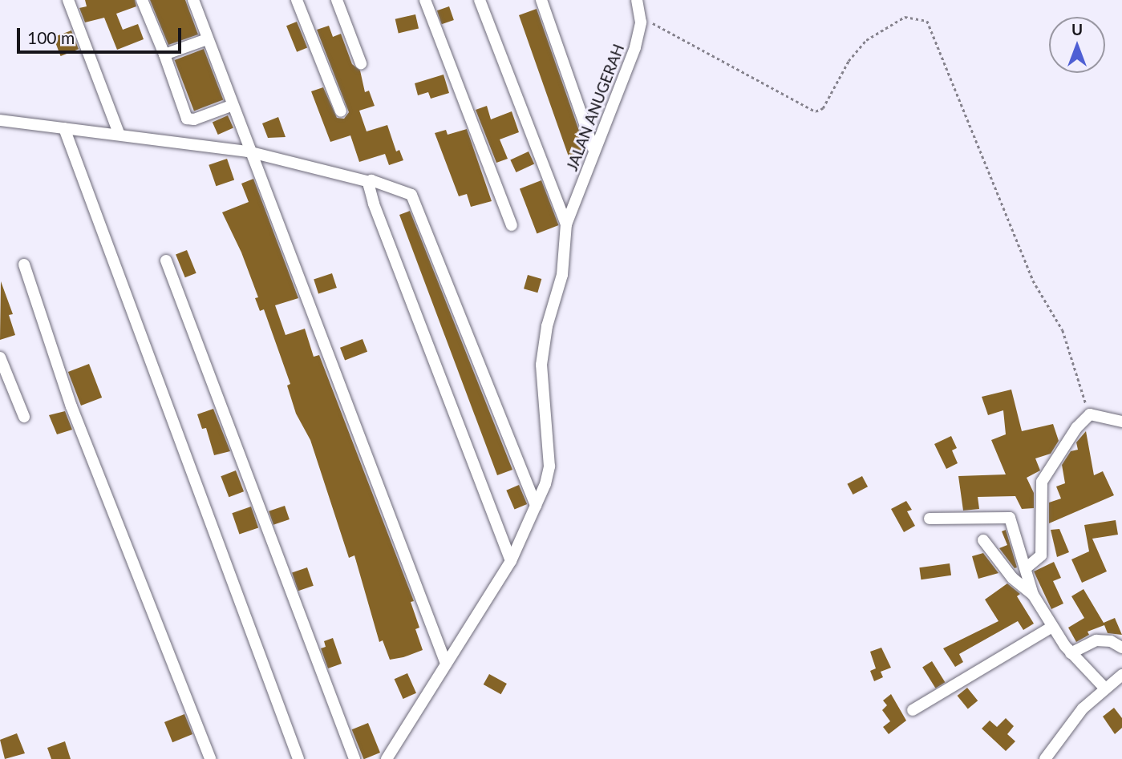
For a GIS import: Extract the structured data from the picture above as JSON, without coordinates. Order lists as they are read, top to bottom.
{
  "streets": {
    "street": ["JALAN ANUGERAH"]
  },
  "scale_bar": "100 m",
  "north": "top"
}
